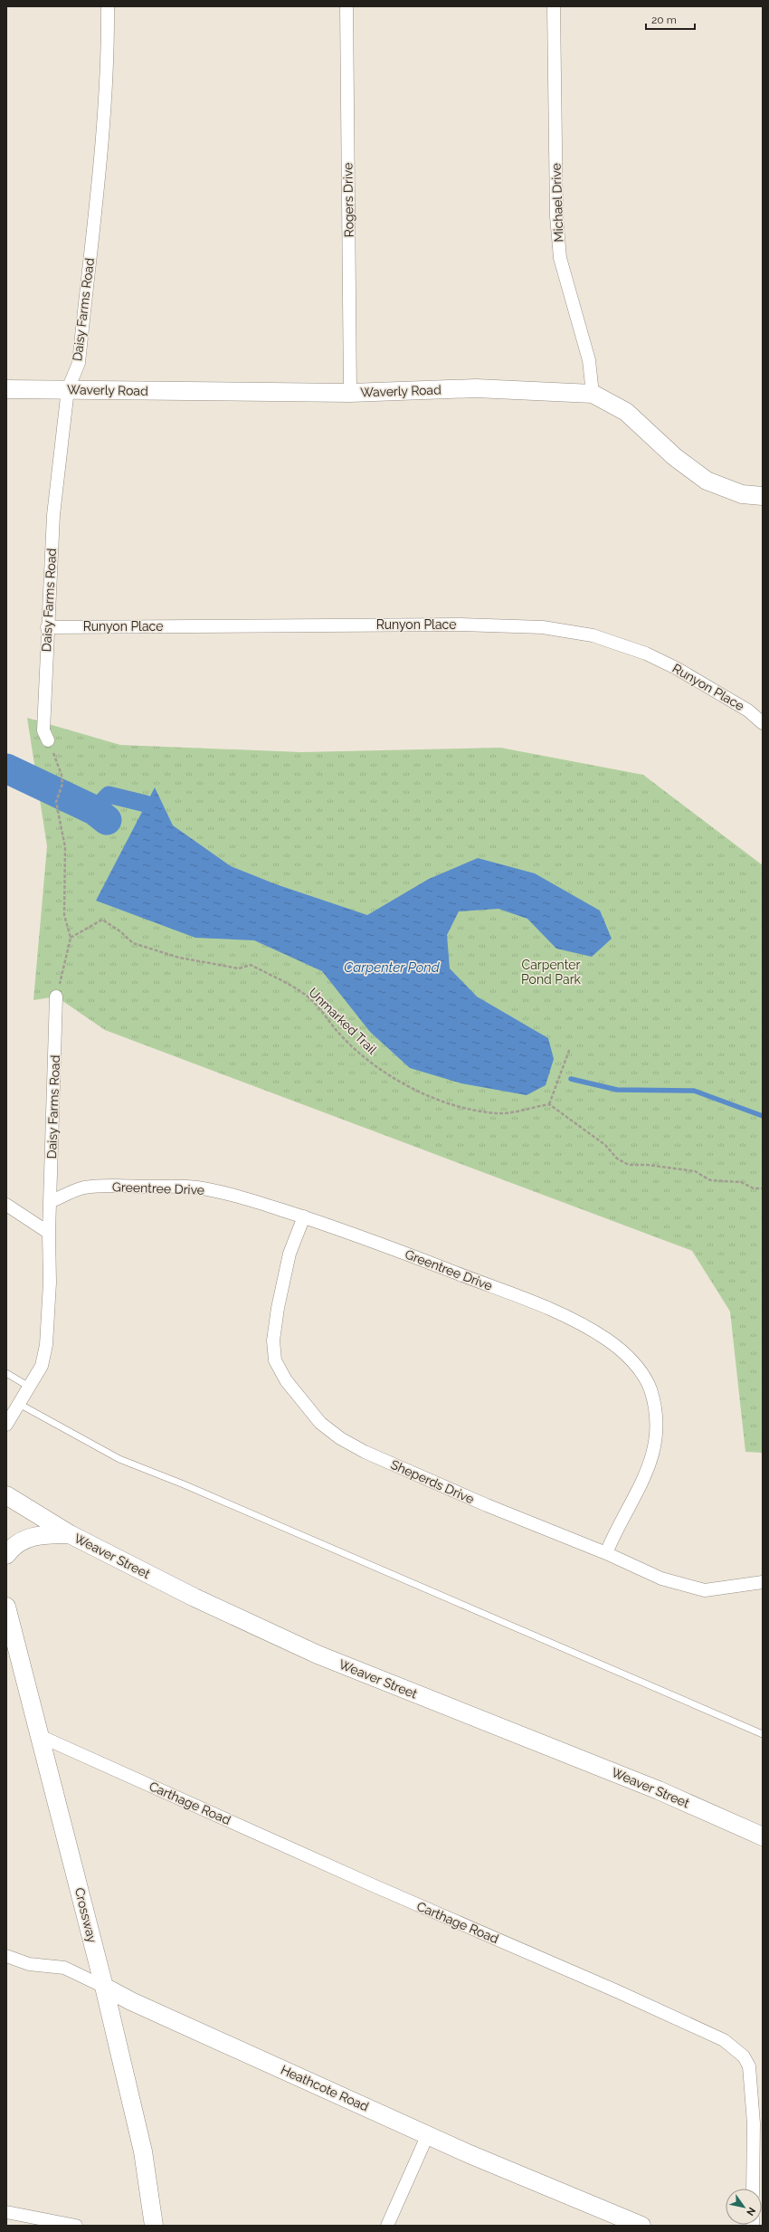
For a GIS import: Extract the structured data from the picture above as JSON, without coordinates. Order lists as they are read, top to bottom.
{
  "streets": {
    "street": [
      "Rogers Drive",
      "Michael Drive",
      "Daisy Farms Road",
      "Waverly Road",
      "Runyon Place",
      "Greentree Drive",
      "Sheperds Drive",
      "Weaver Street",
      "Carthage Road",
      "Crossway",
      "Heathcote Road"
    ],
    "path": ["Unmarked Trail"]
  },
  "crossings": [
    ["Rogers Drive", "Waverly Road"],
    ["Michael Drive", "Waverly Road"],
    ["Daisy Farms Road", "Waverly Road"],
    ["Daisy Farms Road", "Runyon Place"],
    ["Daisy Farms Road", "Greentree Drive"],
    ["Greentree Drive", "Sheperds Drive"],
    ["Carthage Road", "Crossway"],
    ["Crossway", "Heathcote Road"]
  ],
  "water": ["Carpenter Pond"],
  "parks": ["Carpenter Pond Park"],
  "scale_bar": "20 m",
  "north": "bottom right"
}
